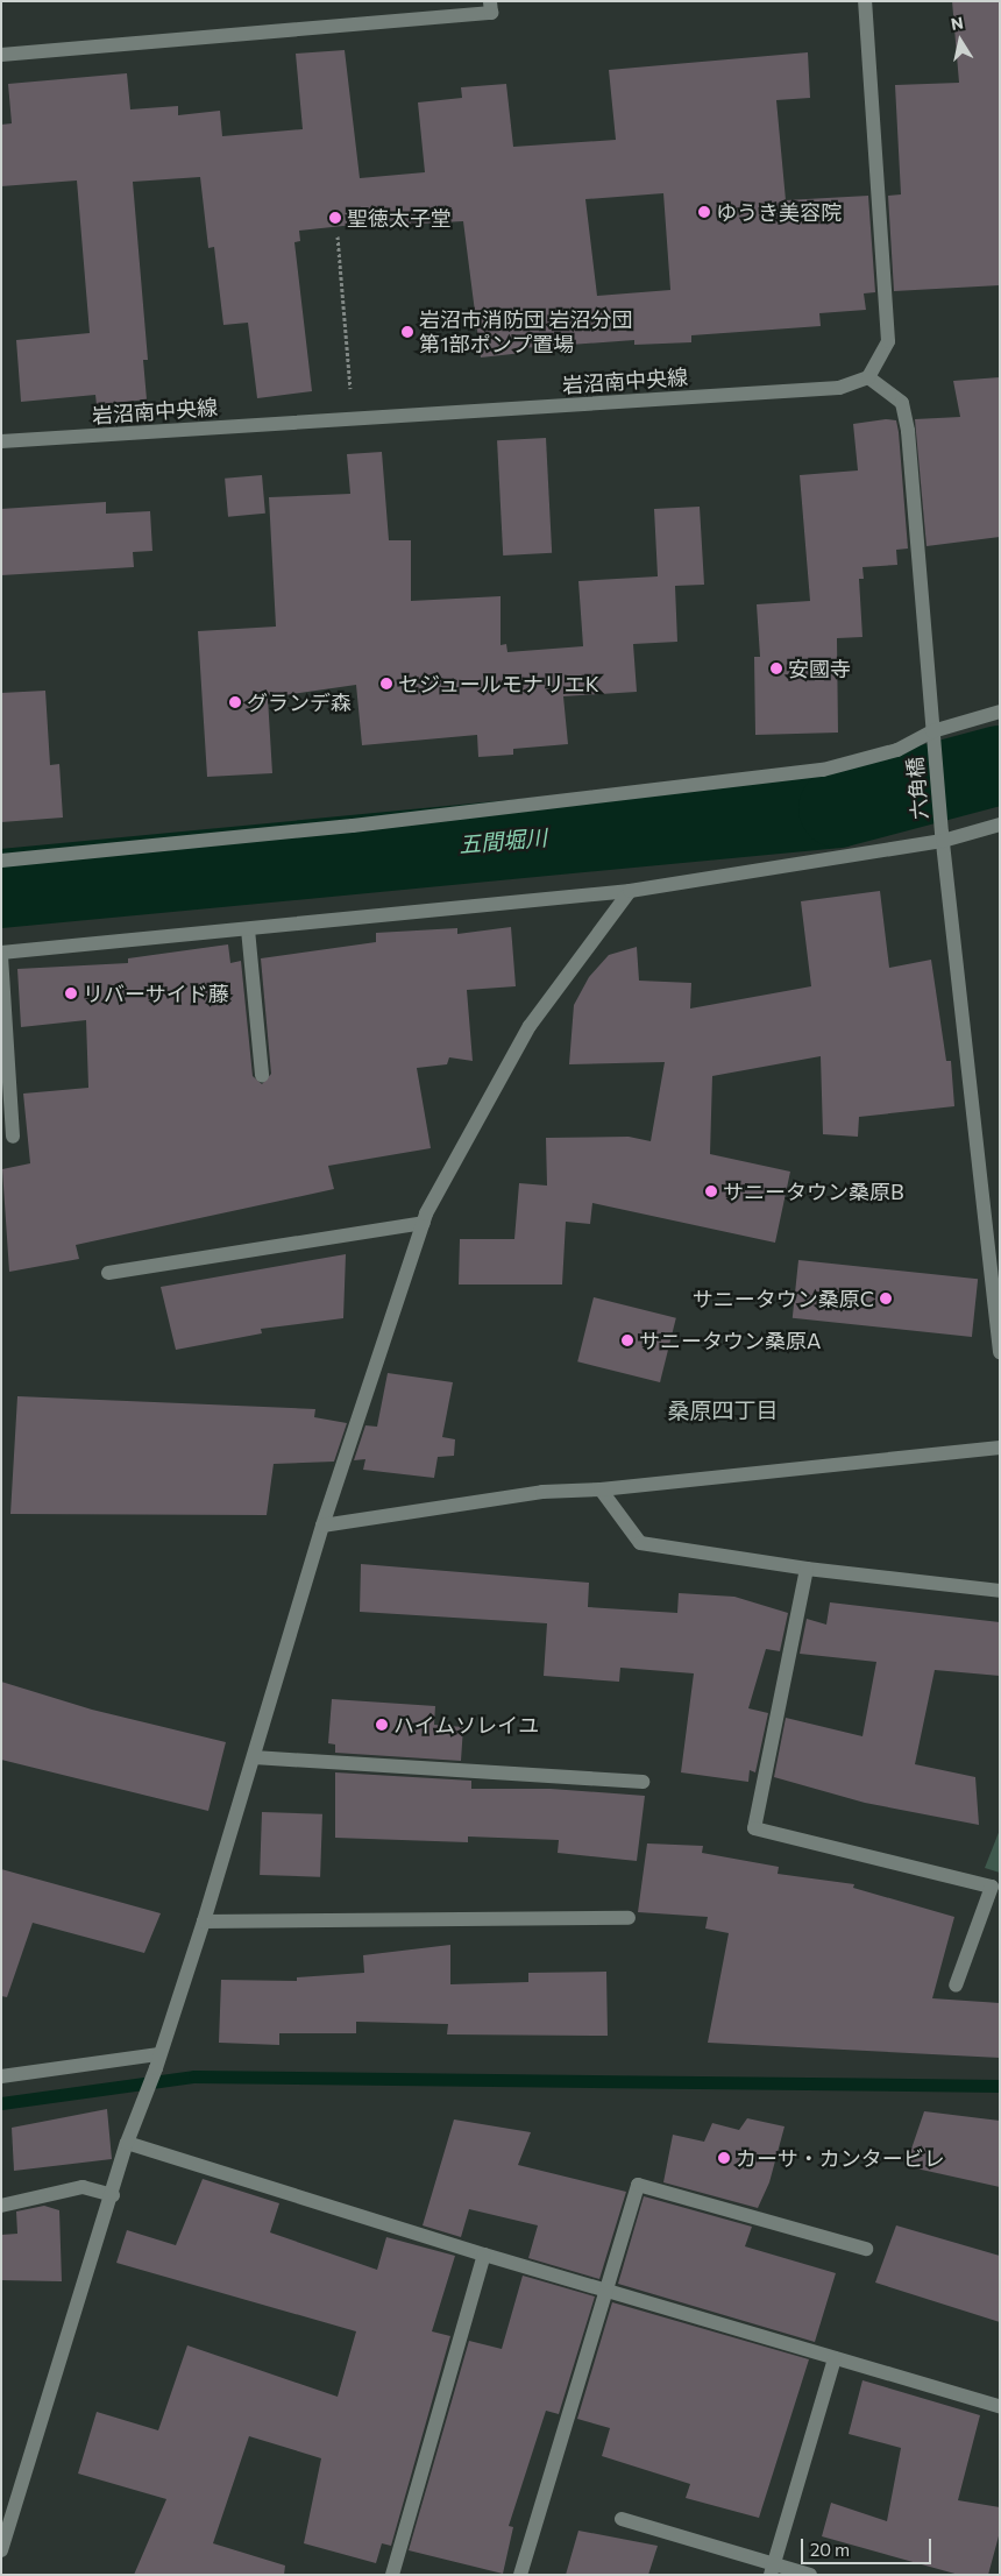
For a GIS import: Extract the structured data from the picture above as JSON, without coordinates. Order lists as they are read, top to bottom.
{
  "streets": {
    "street": ["岩沼南中央線", "六角橋"]
  },
  "crossings": [
    ["岩沼南中央線", "六角橋"]
  ],
  "districts": ["桑原四丁目"],
  "water": ["五間堀川"],
  "places": [
    "ゆうき美容院",
    "聖徳太子堂",
    "岩沼市消防団 岩沼分団 第1部ポンプ置場",
    "安國寺",
    "セジュールモナリエK",
    "グランデ森",
    "リバーサイド藤",
    "サニータウン桑原B",
    "サニータウン桑原C",
    "サニータウン桑原A",
    "ハイムソレイユ",
    "カーサ・カンタービレ"
  ],
  "scale_bar": "20 m",
  "north": "top"
}
